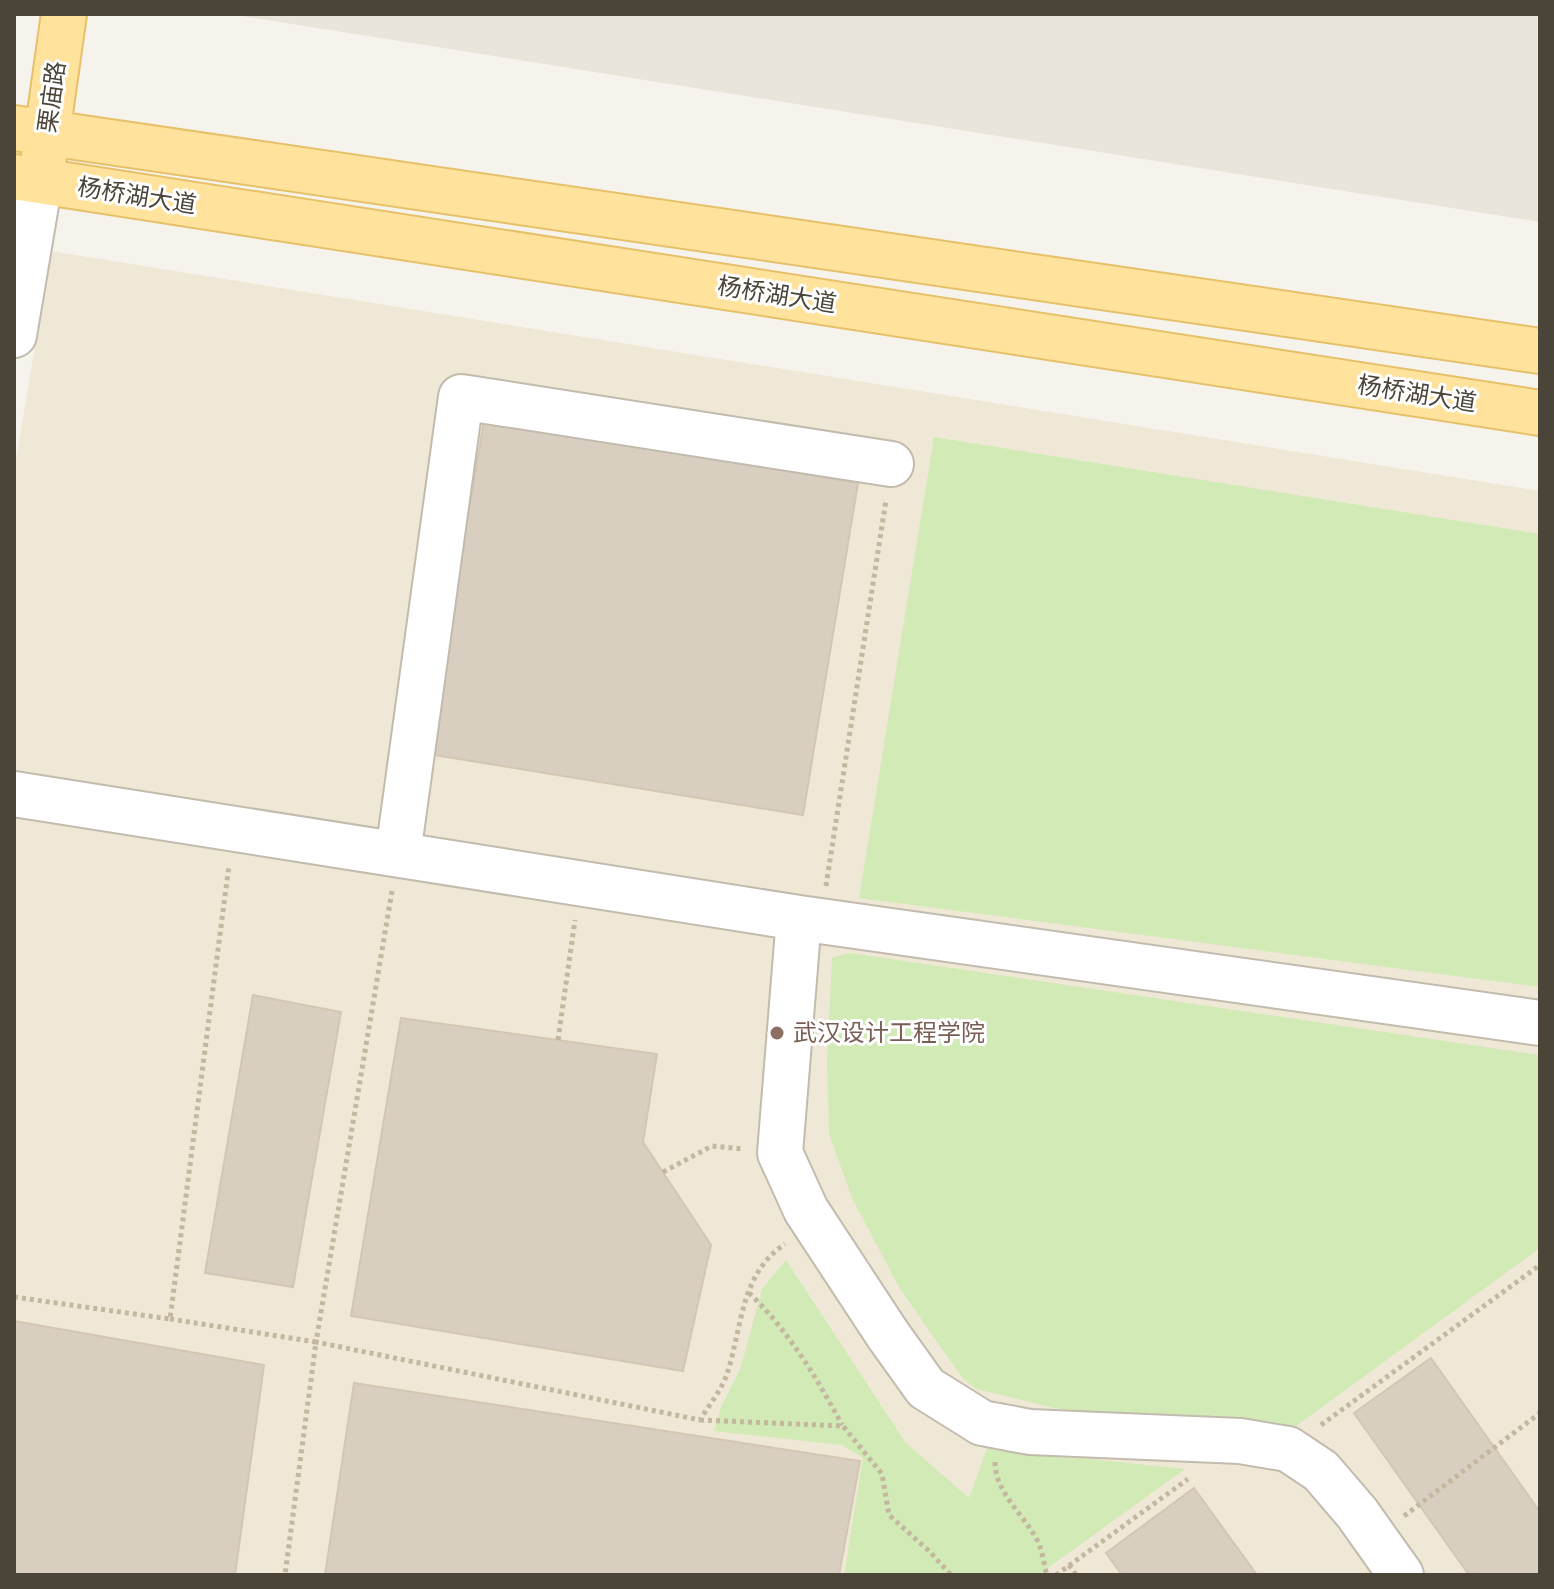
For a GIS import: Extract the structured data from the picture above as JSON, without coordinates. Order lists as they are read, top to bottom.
{
  "streets": {
    "main road": ["栗庙路", "杨桥湖大道"]
  },
  "crossings": [
    ["栗庙路", "杨桥湖大道"]
  ],
  "places": ["武汉设计工程学院"]
}
